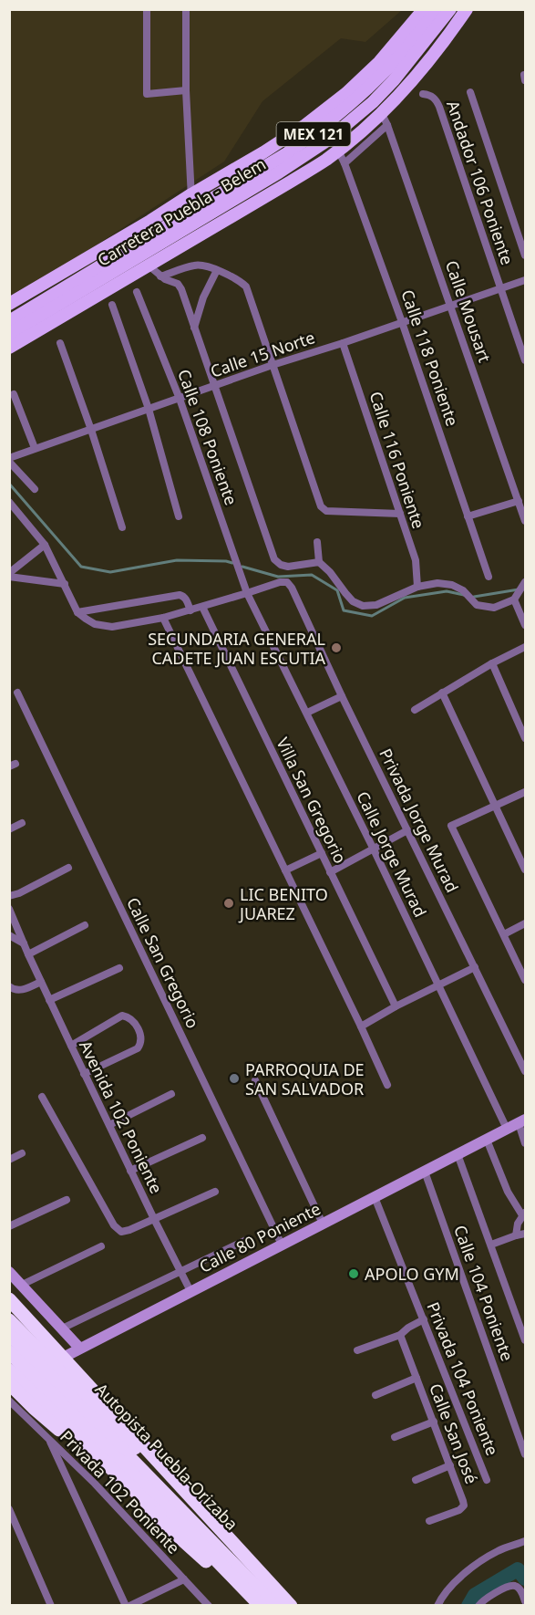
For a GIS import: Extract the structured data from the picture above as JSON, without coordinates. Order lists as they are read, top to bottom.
{
  "streets": {
    "highway": ["Autopista Puebla-Orizaba"],
    "main road": ["MEX 121", "Carretera Puebla - Belem"],
    "street": [
      "Andador 106 Poniente",
      "Calle Mousart",
      "Calle 15 Norte",
      "Calle 118 Poniente",
      "Calle 108 Poniente",
      "Calle 116 Poniente",
      "Villa San Gregorio",
      "Privada Jorge Murad",
      "Calle Jorge Murad",
      "Calle San Gregorio",
      "Avenida 102 Poniente",
      "Calle 80 Poniente",
      "Calle 104 Poniente",
      "Privada 104 Poniente",
      "Calle San José",
      "Privada 102 Poniente"
    ]
  },
  "crossings": [
    ["Andador 106 Poniente", "Calle 15 Norte"],
    ["Calle Mousart", "Calle 15 Norte"],
    ["Calle 15 Norte", "Calle 118 Poniente"],
    ["Calle 15 Norte", "Calle 108 Poniente"],
    ["Calle 15 Norte", "Calle 116 Poniente"],
    ["Calle 108 Poniente", "Privada Jorge Murad"],
    ["Calle 108 Poniente", "Calle Jorge Murad"],
    ["Privada Jorge Murad", "Calle Jorge Murad"],
    ["Calle Jorge Murad", "Calle 80 Poniente"],
    ["Calle San Gregorio", "Calle 80 Poniente"],
    ["Avenida 102 Poniente", "Calle 80 Poniente"],
    ["Calle 80 Poniente", "Calle 104 Poniente"],
    ["Calle 80 Poniente", "Privada 104 Poniente"]
  ],
  "places": [
    "SECUNDARIA GENERAL CADETE JUAN ESCUTIA",
    "LIC BENITO JUAREZ",
    "PARROQUIA DE SAN SALVADOR",
    "APOLO GYM"
  ]
}
